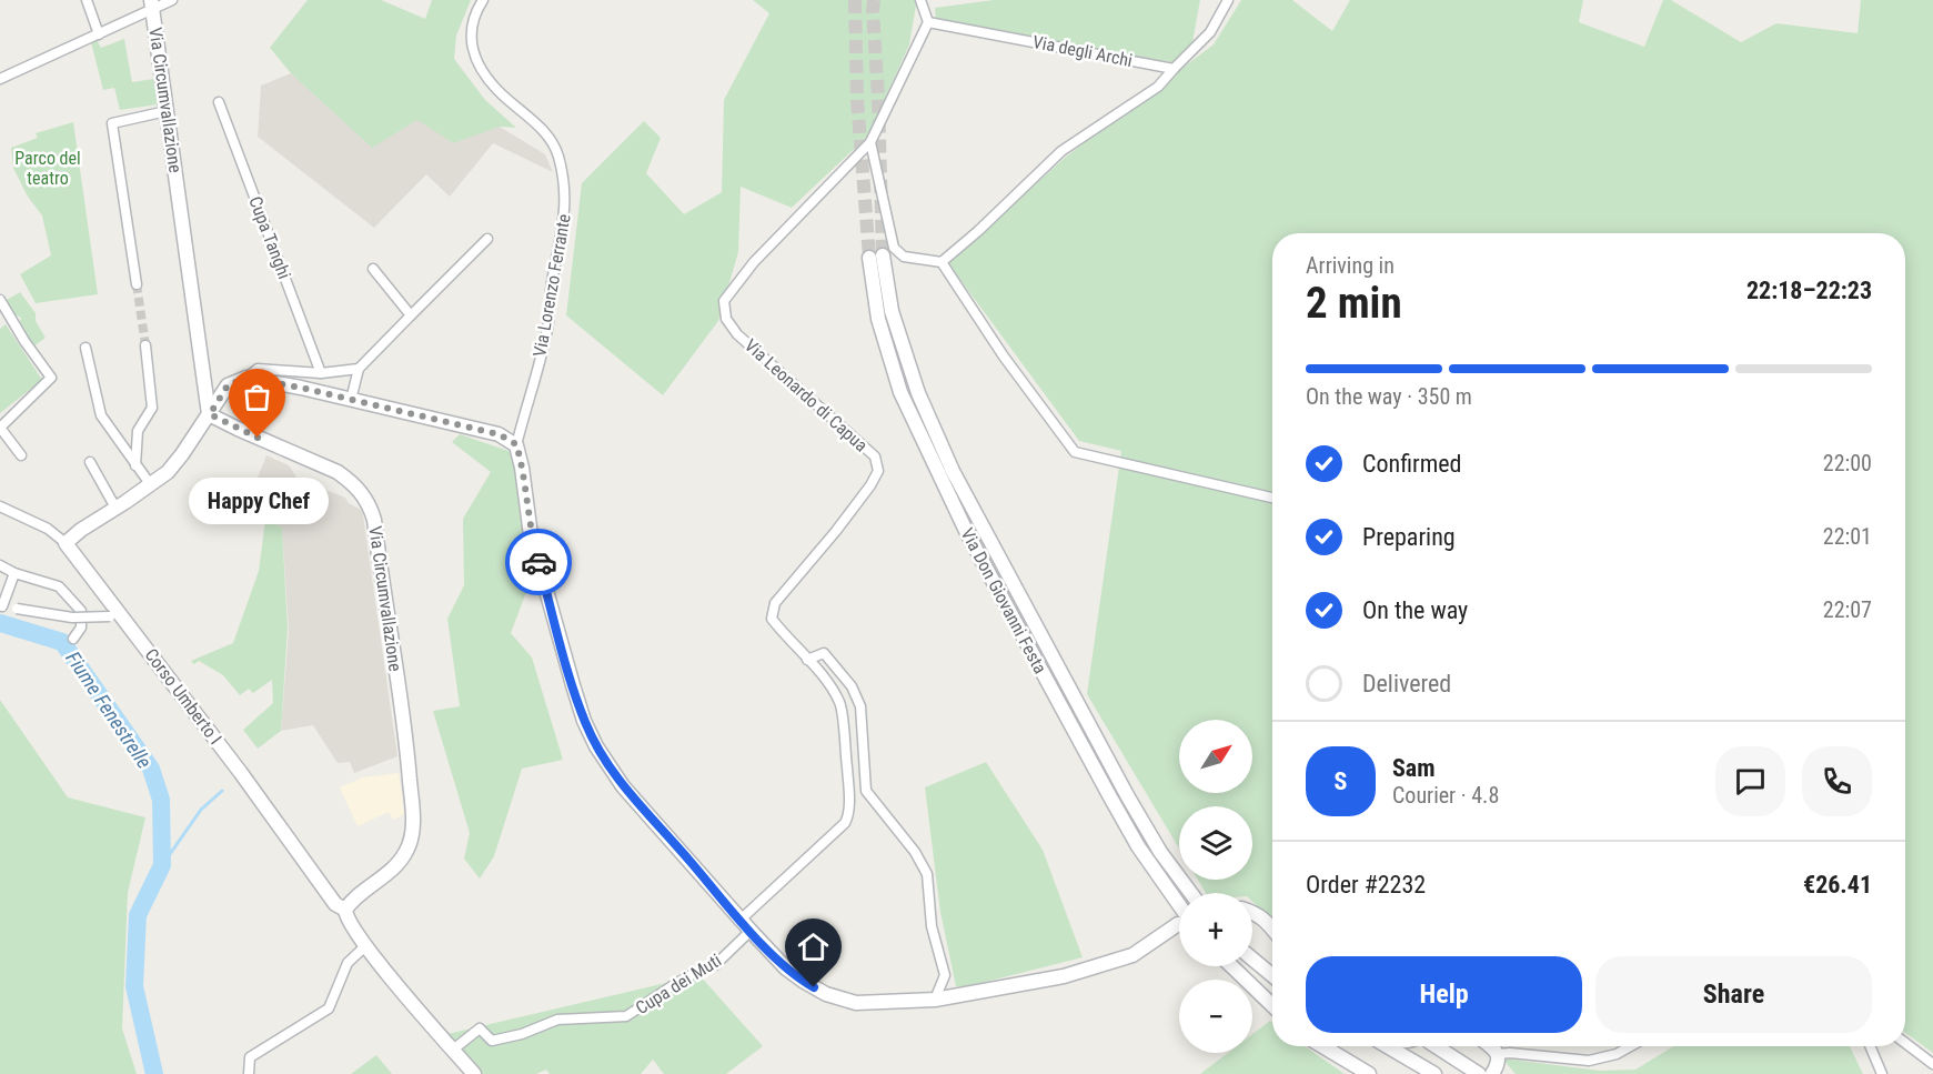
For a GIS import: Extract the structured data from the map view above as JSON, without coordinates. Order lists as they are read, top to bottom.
{
  "streets": {
    "street": [
      "Via degli Archi",
      "Via Circumvallazione",
      "Cupa Tanghi",
      "Via Lorenzo Ferrante",
      "Via Leonardo di Capua",
      "Via Don Giovanni Festa",
      "Corso Umberto I",
      "Cupa dei Muti"
    ]
  },
  "crossings": [
    ["Via Circumvallazione", "Corso Umberto I"],
    ["Corso Umberto I", "Cupa dei Muti"]
  ],
  "water": ["Fiume Fenestrelle"],
  "parks": ["Parco del teatro"],
  "places": ["Happy Chef"],
  "north": "top right",
  "page": {
    "heading": ["2 min", "Arriving in", "22:18–22:23"],
    "panel": [
      "Sam",
      "Courier · 4.8",
      "Order #2232",
      "€26.41"
    ],
    "bar": "On the way · 350 m",
    "list": [
      ["Confirmed", "22:00"],
      ["Preparing", "22:01"],
      ["On the way", "22:07"],
      "Delivered"
    ],
    "bubble": "Happy Chef",
    "map_buttons": ["+", "−"],
    "round": "S",
    "buttons": ["Help", "Share"]
  }
}
